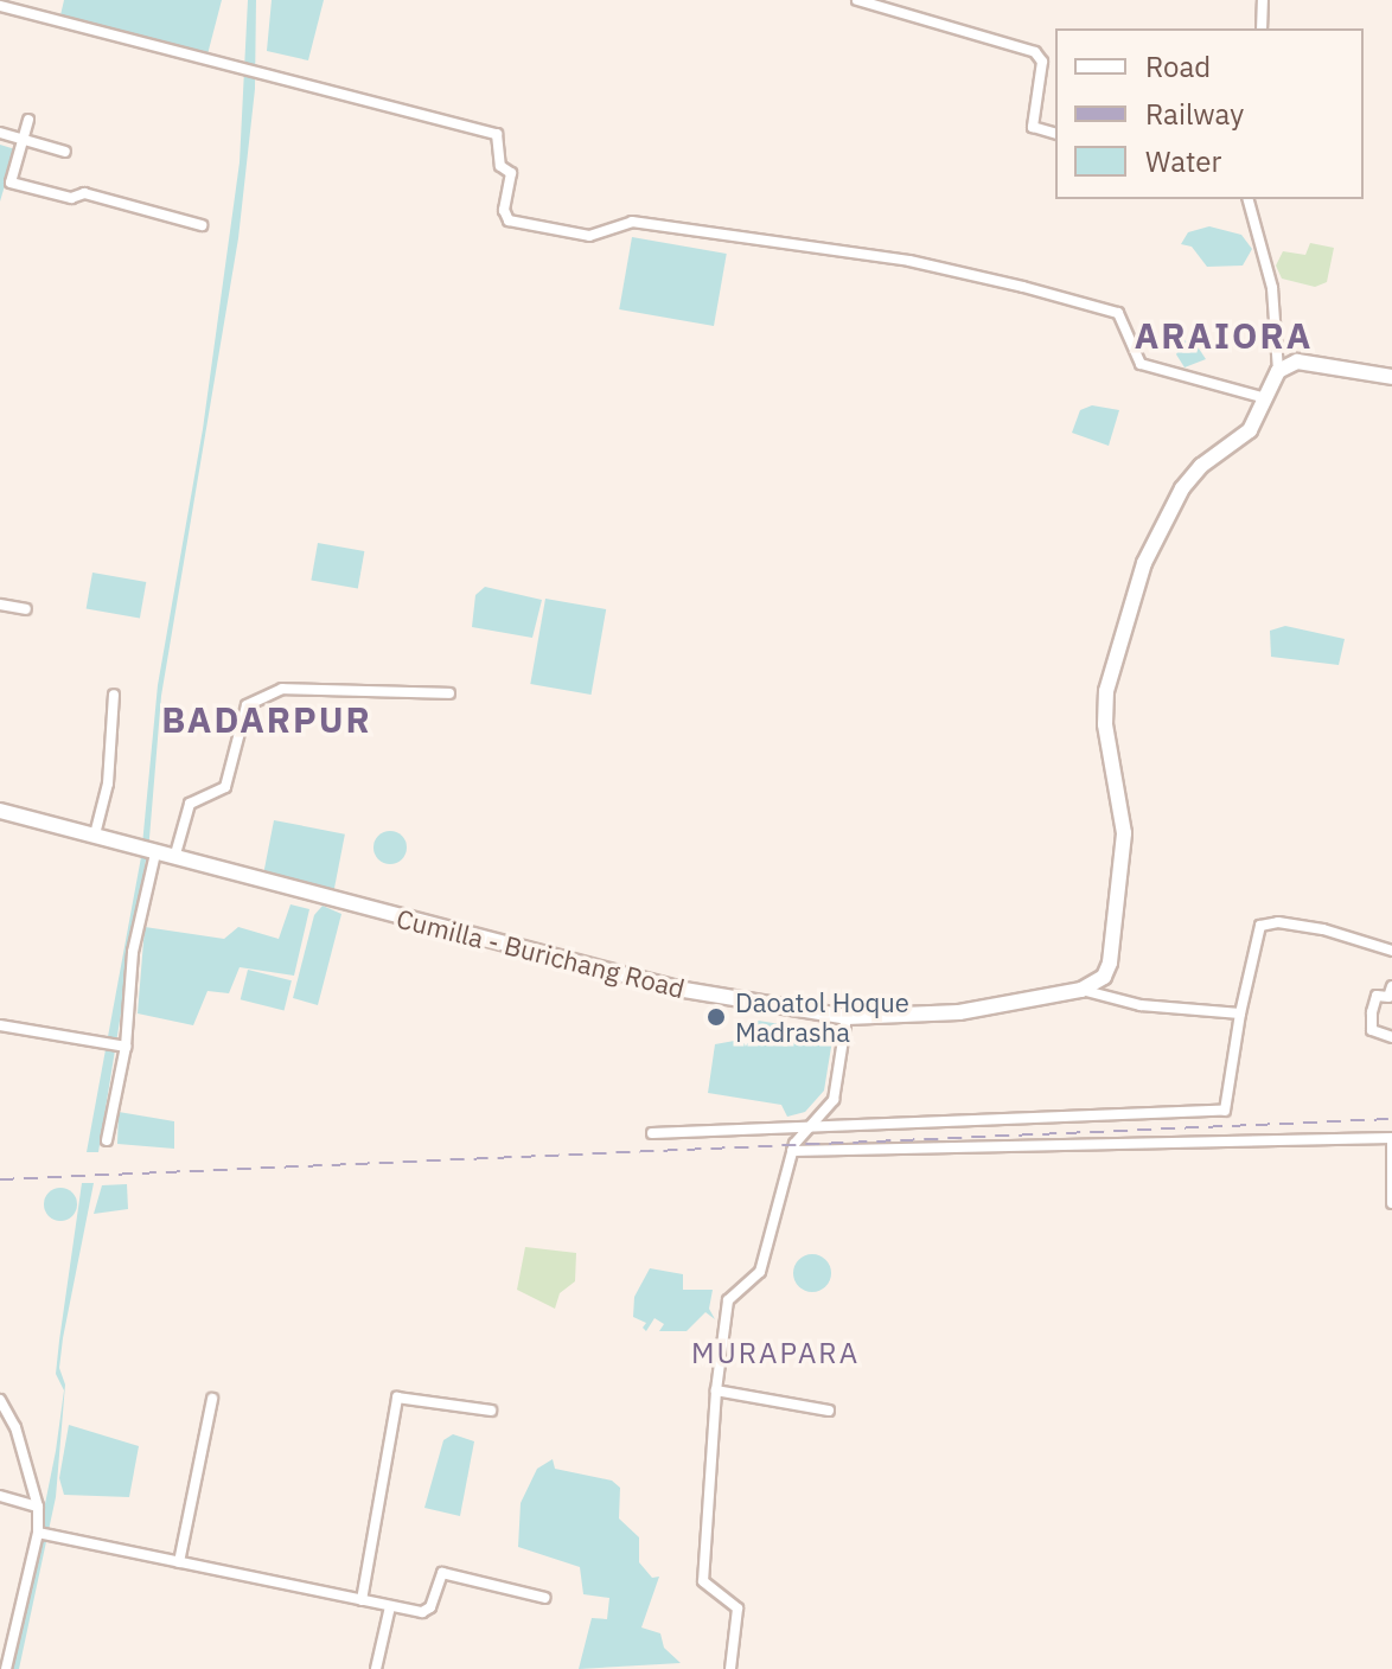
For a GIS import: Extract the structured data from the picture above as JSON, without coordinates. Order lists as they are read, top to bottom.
{
  "streets": {
    "main road": ["Cumilla - Burichang Road"]
  },
  "districts": ["ARAIORA", "BADARPUR", "MURAPARA"],
  "places": ["Daoatol Hoque Madrasha"],
  "legend": ["Road", "Railway", "Water"]
}
